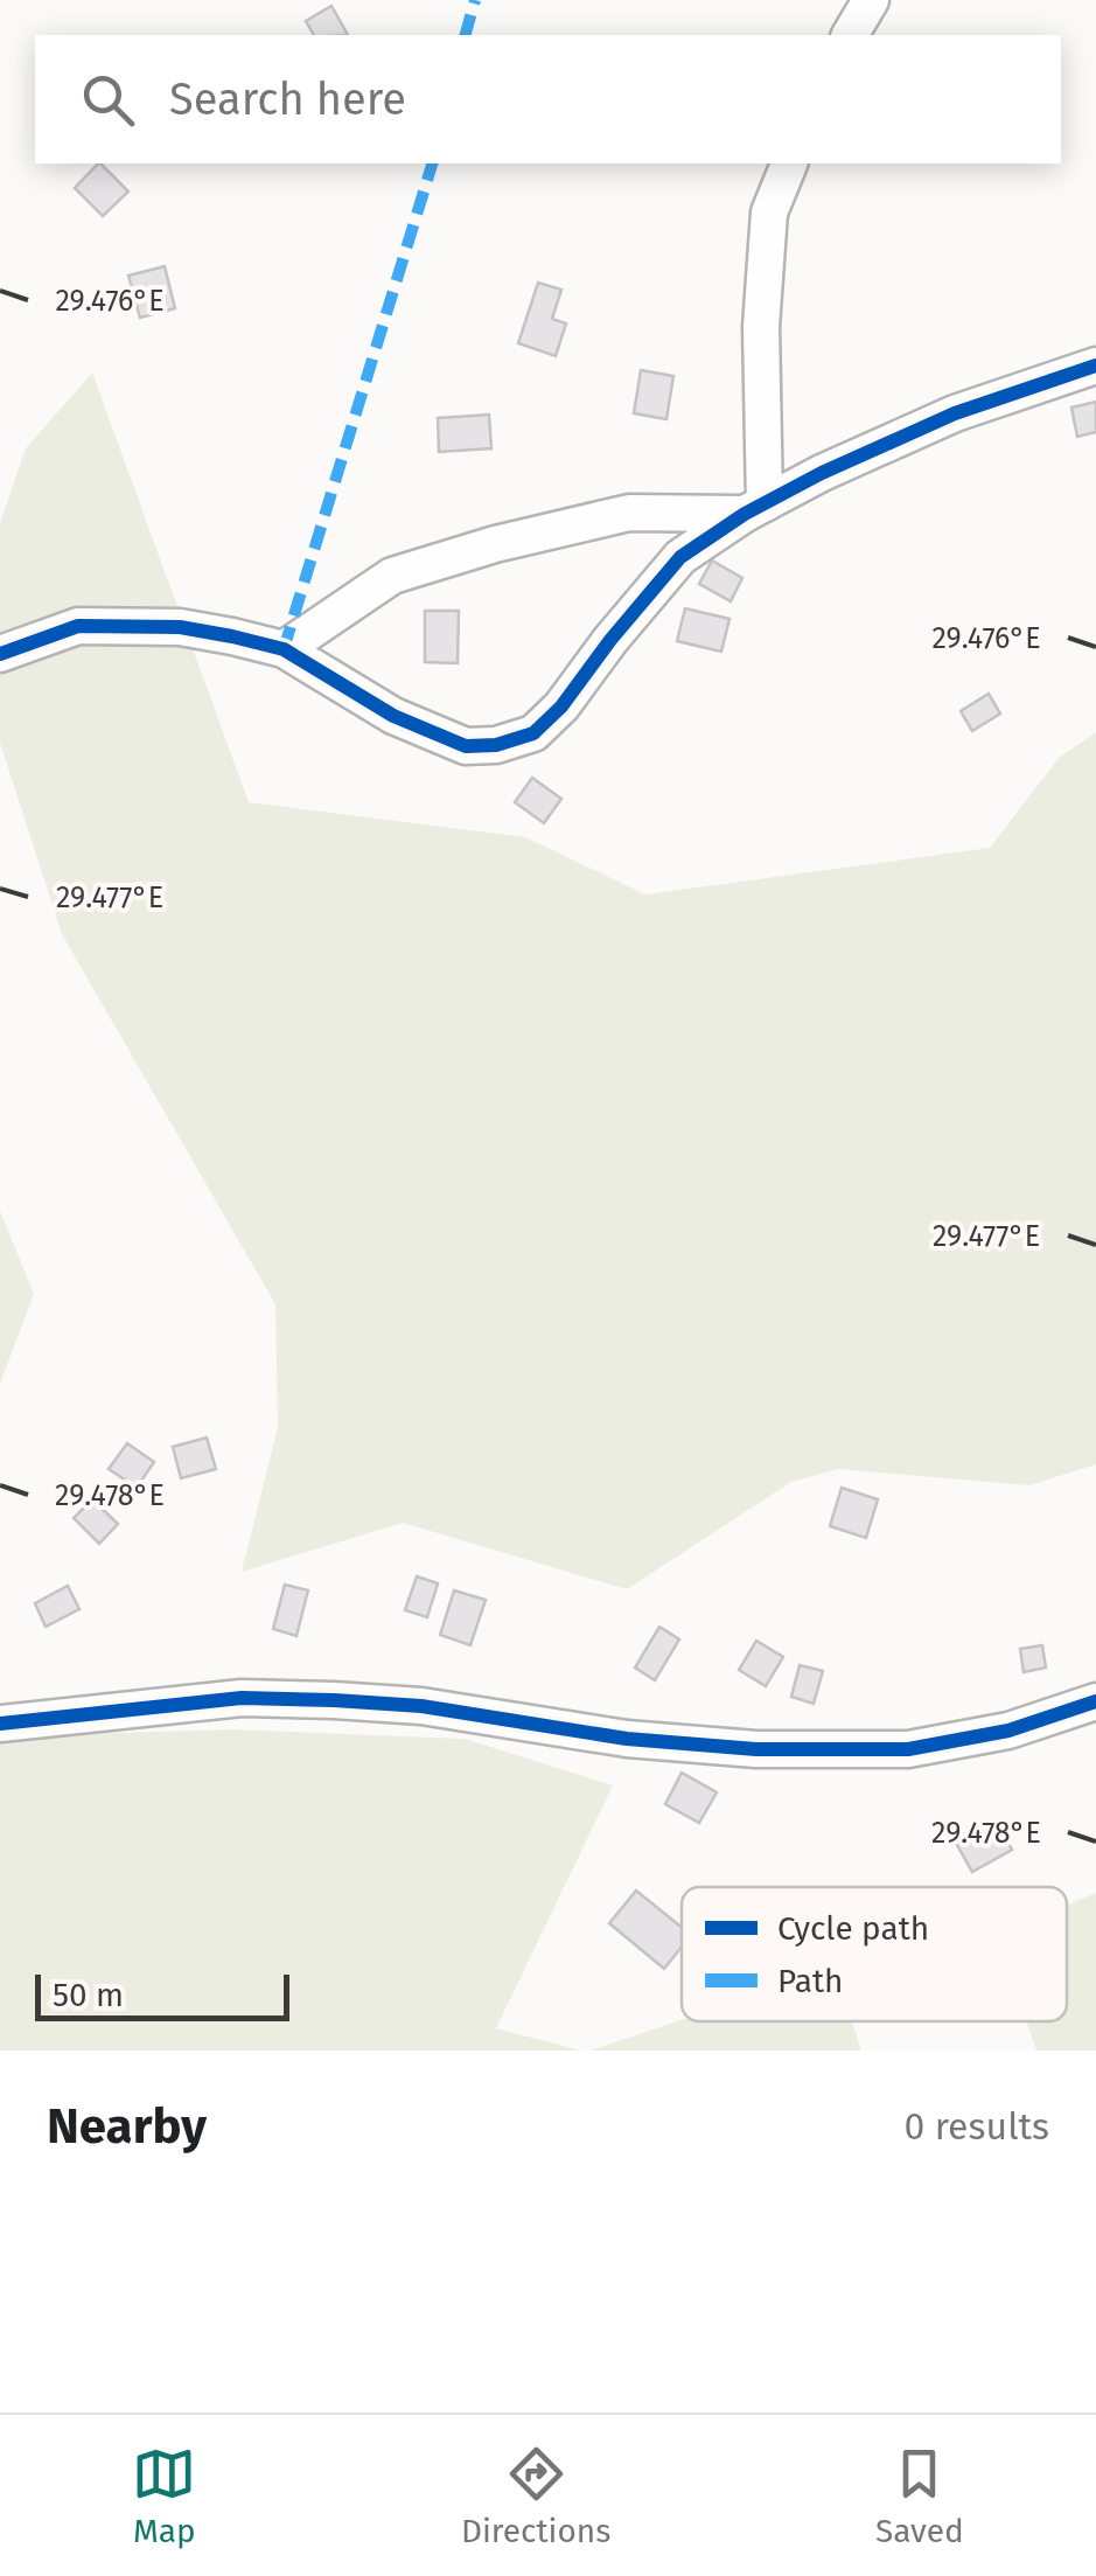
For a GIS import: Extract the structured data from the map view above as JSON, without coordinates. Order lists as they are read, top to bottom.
{
  "legend": ["Cycle path", "Path"],
  "scale_bar": "50 m",
  "page": {
    "search": "Search here",
    "scale": "50 m",
    "heading": ["Nearby", "0 results"],
    "nav": ["Map", "Directions", "Saved"]
  },
  "coordinates": ["29.476°E", "29.477°E", "29.478°E"]
}
